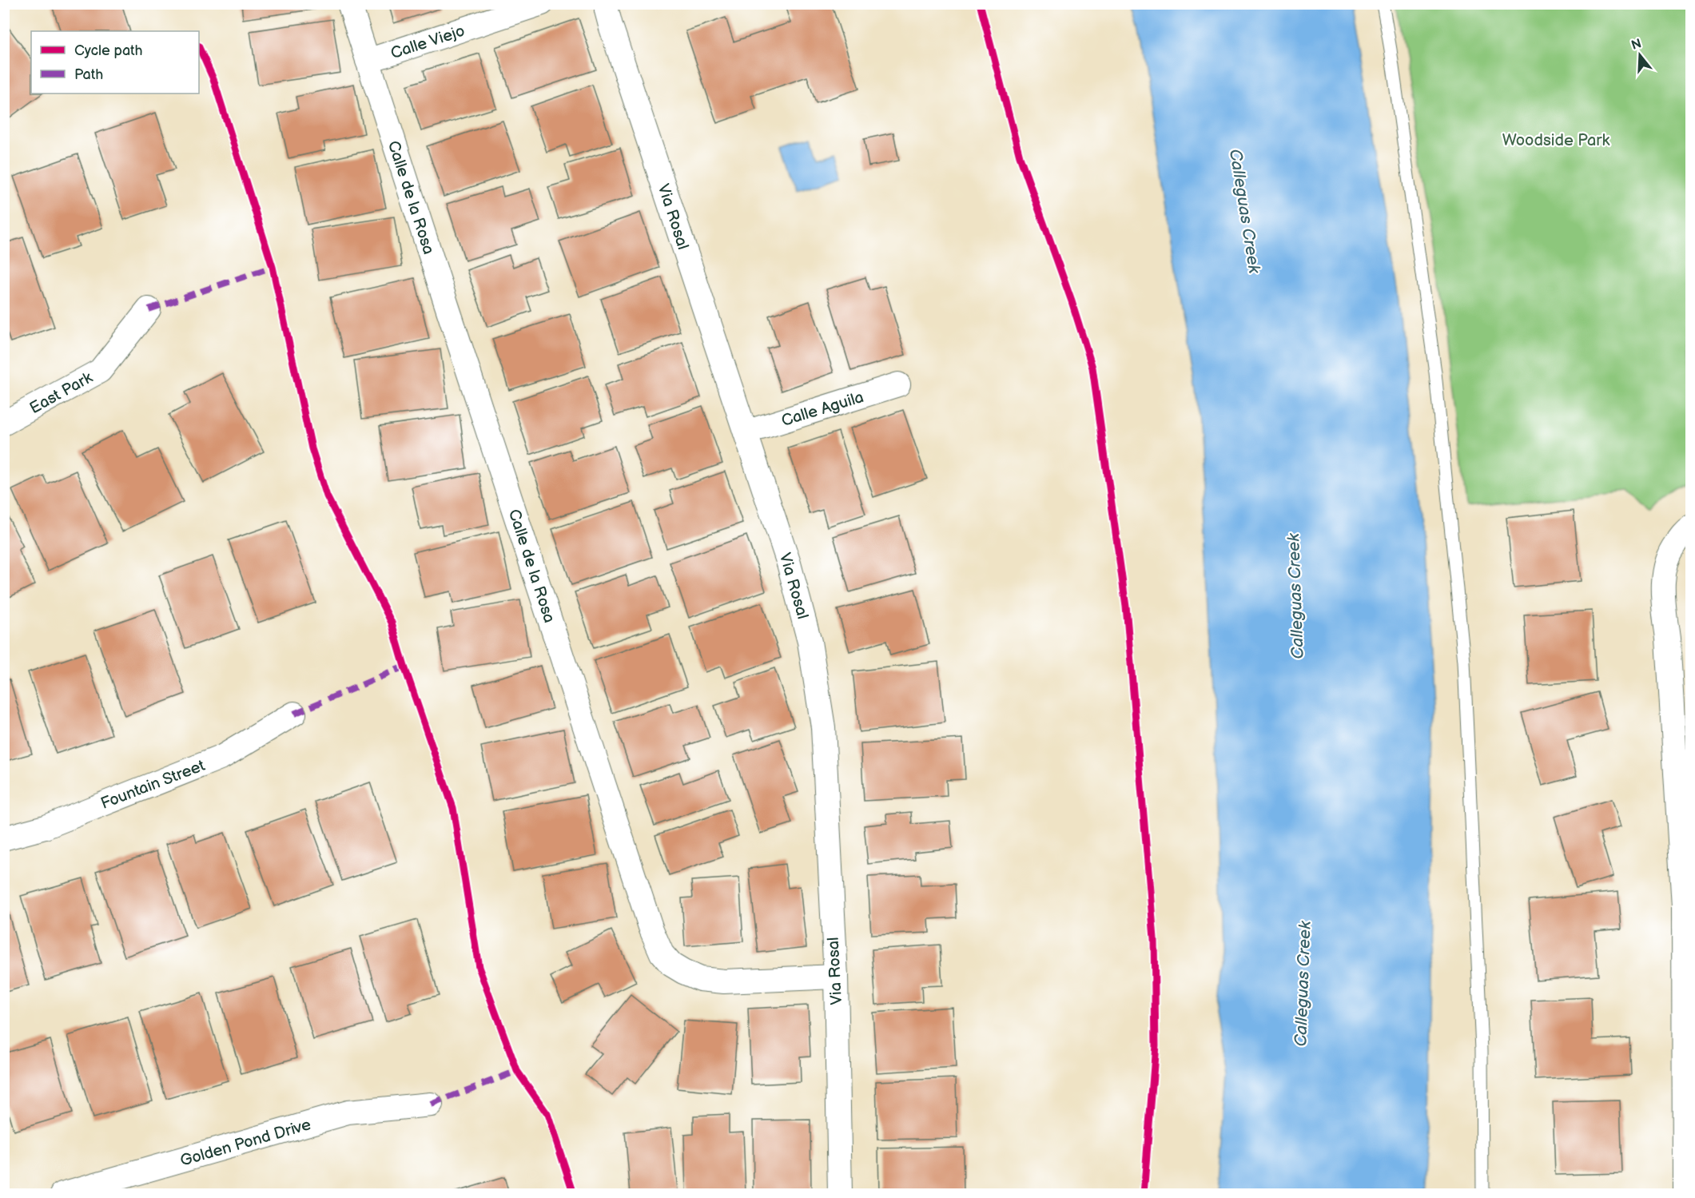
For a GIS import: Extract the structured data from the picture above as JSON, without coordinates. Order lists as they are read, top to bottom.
{
  "streets": {
    "street": [
      "Calle Viejo",
      "Calle de la Rosa",
      "Via Rosal",
      "East Park",
      "Calle Aguila",
      "Fountain Street",
      "Golden Pond Drive"
    ]
  },
  "crossings": [
    ["Calle Viejo", "Calle de la Rosa"],
    ["Calle de la Rosa", "Via Rosal"],
    ["Via Rosal", "Calle Aguila"]
  ],
  "water": ["Calleguas Creek"],
  "parks": ["Woodside Park"],
  "legend": ["Cycle path", "Path"],
  "north": "top"
}
